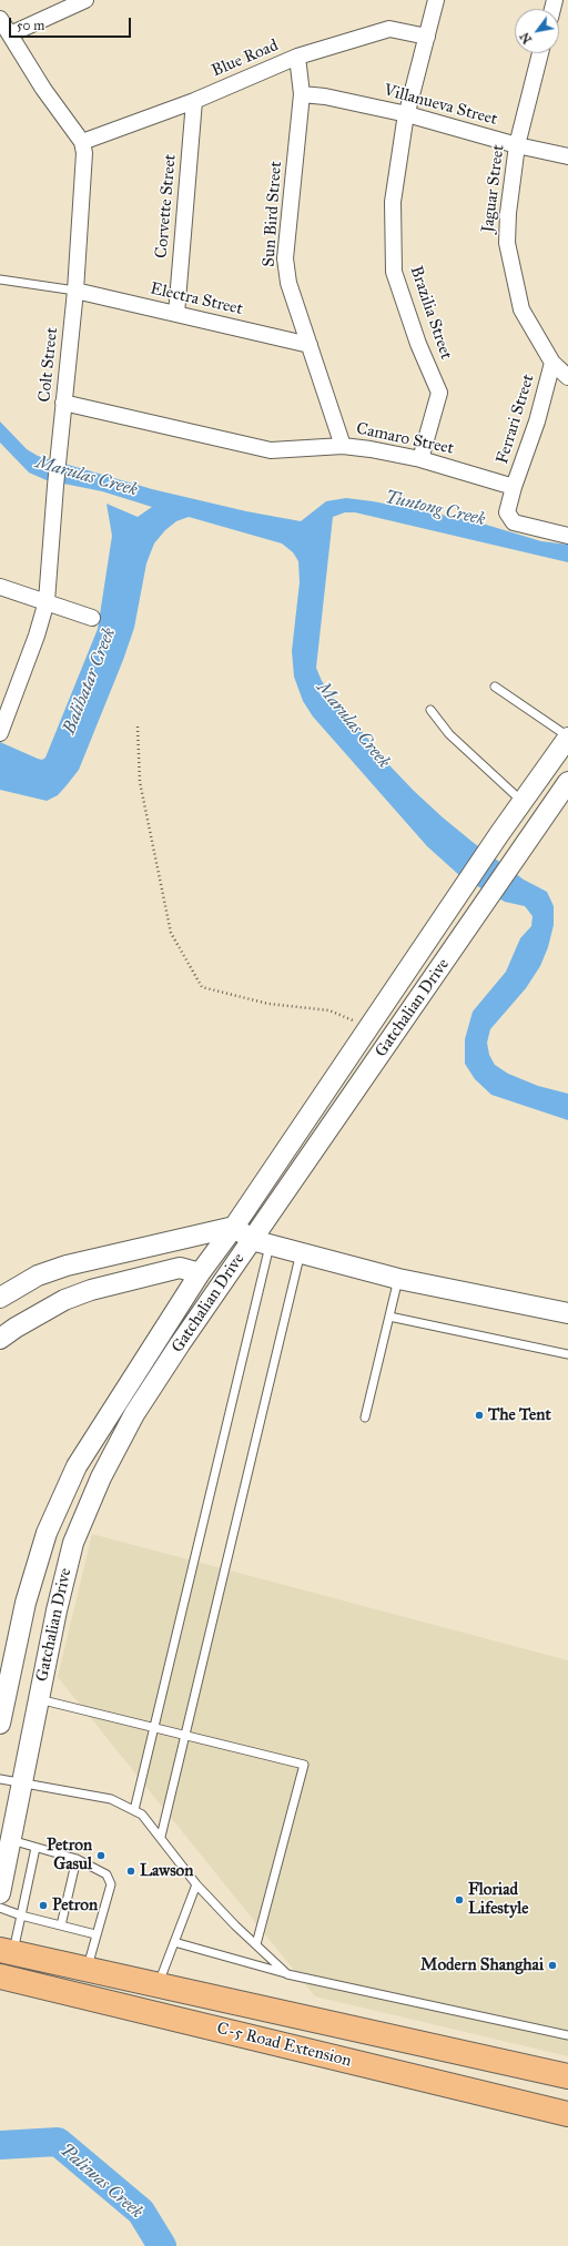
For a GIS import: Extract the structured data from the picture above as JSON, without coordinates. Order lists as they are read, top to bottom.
{
  "streets": {
    "main road": ["C-5 Road Extension"],
    "street": [
      "Blue Road",
      "Villanueva Street",
      "Jaguar Street",
      "Corvette Street",
      "Sun Bird Street",
      "Electra Street",
      "Brazilia Street",
      "Colt Street",
      "Ferrari Street",
      "Camaro Street",
      "Gatchalian Drive"
    ]
  },
  "crossings": [
    ["Blue Road", "Corvette Street"],
    ["Blue Road", "Sun Bird Street"],
    ["Blue Road", "Brazilia Street"],
    ["Blue Road", "Colt Street"],
    ["Villanueva Street", "Jaguar Street"],
    ["Villanueva Street", "Sun Bird Street"],
    ["Villanueva Street", "Brazilia Street"],
    ["Jaguar Street", "Ferrari Street"],
    ["Corvette Street", "Electra Street"],
    ["Sun Bird Street", "Electra Street"],
    ["Sun Bird Street", "Camaro Street"],
    ["Electra Street", "Colt Street"],
    ["Brazilia Street", "Camaro Street"],
    ["Colt Street", "Camaro Street"],
    ["Ferrari Street", "Camaro Street"]
  ],
  "water": [
    "Marulas Creek",
    "Tuntong Creek",
    "Balihatar Creek",
    "Paliwas Creek"
  ],
  "places": [
    "The Tent",
    "Petron Gasul",
    "Lawson",
    "Floriad Lifestyle",
    "Petron",
    "Modern Shanghai"
  ],
  "scale_bar": "50 m",
  "north": "bottom left"
}
